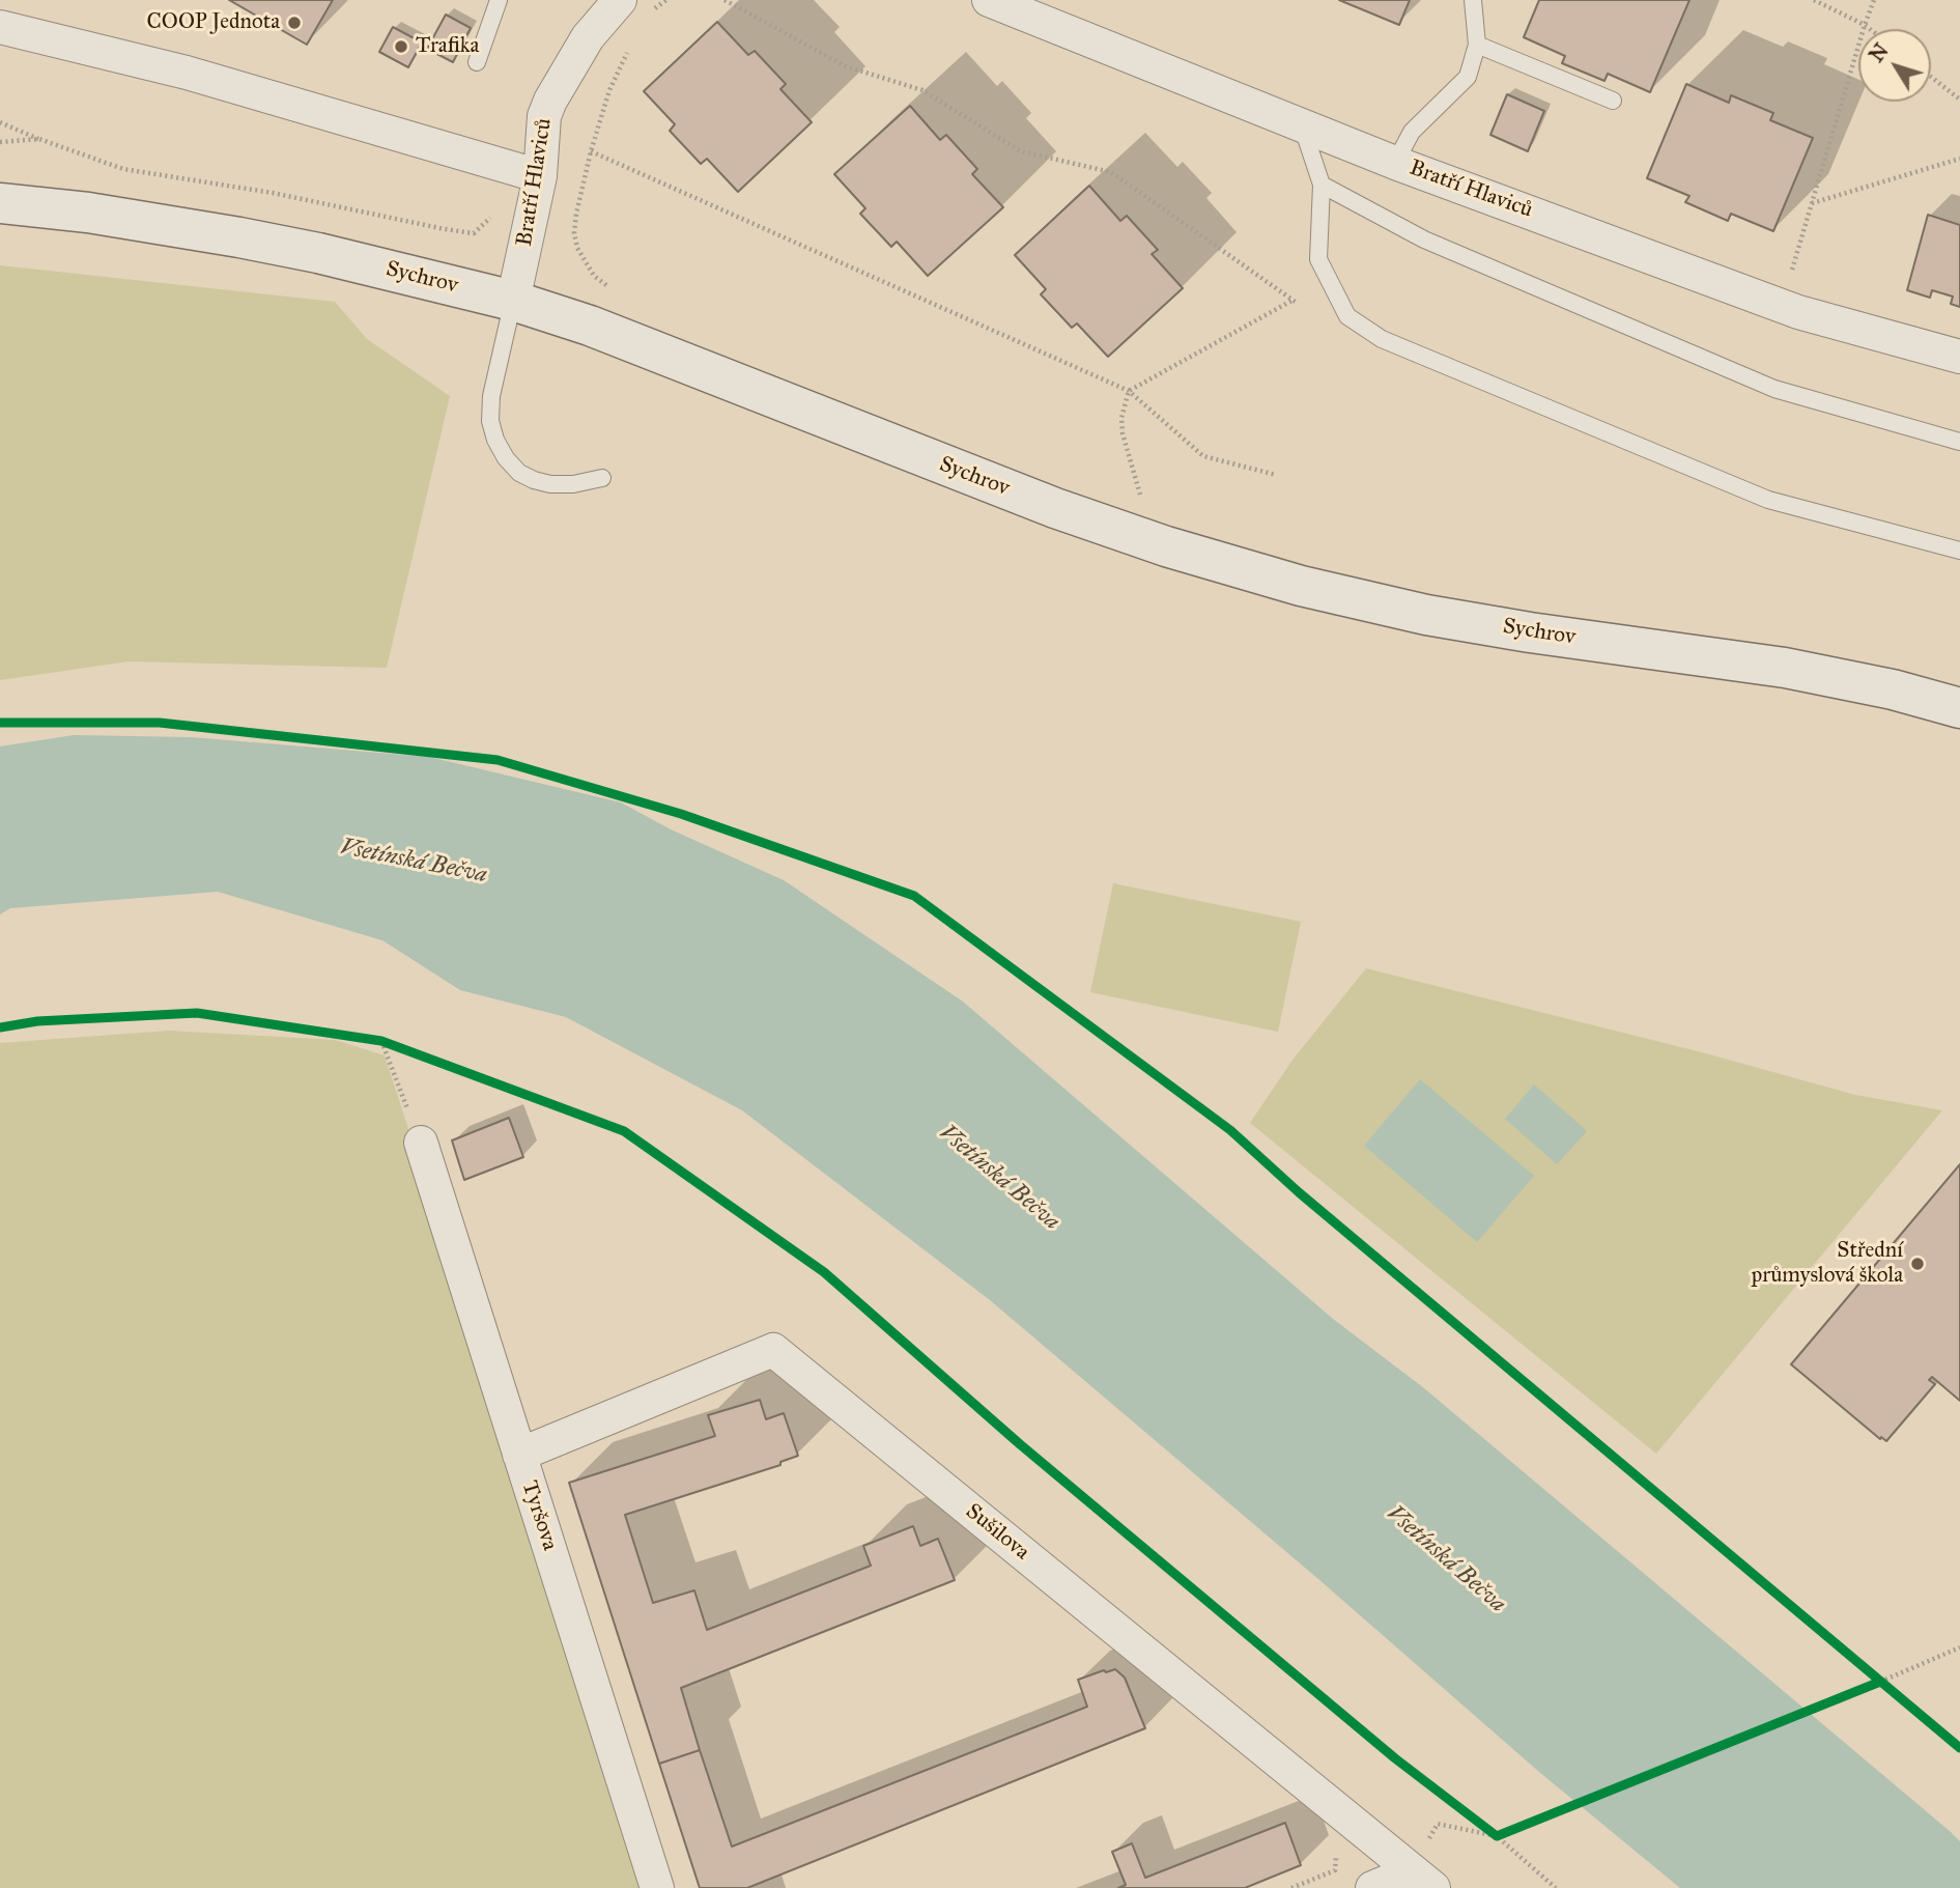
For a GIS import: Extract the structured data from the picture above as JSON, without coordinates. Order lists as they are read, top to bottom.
{
  "streets": {
    "street": [
      "Bratří Hlaviců",
      "Sychrov",
      "Tyršova",
      "Sušilova"
    ]
  },
  "crossings": [
    ["Bratří Hlaviců", "Sychrov"],
    ["Tyršova", "Sušilova"]
  ],
  "water": ["Vsetínská Bečva"],
  "places": ["COOP Jednota", "Trafika", "Střední průmyslová škola"],
  "north": "top left"
}
